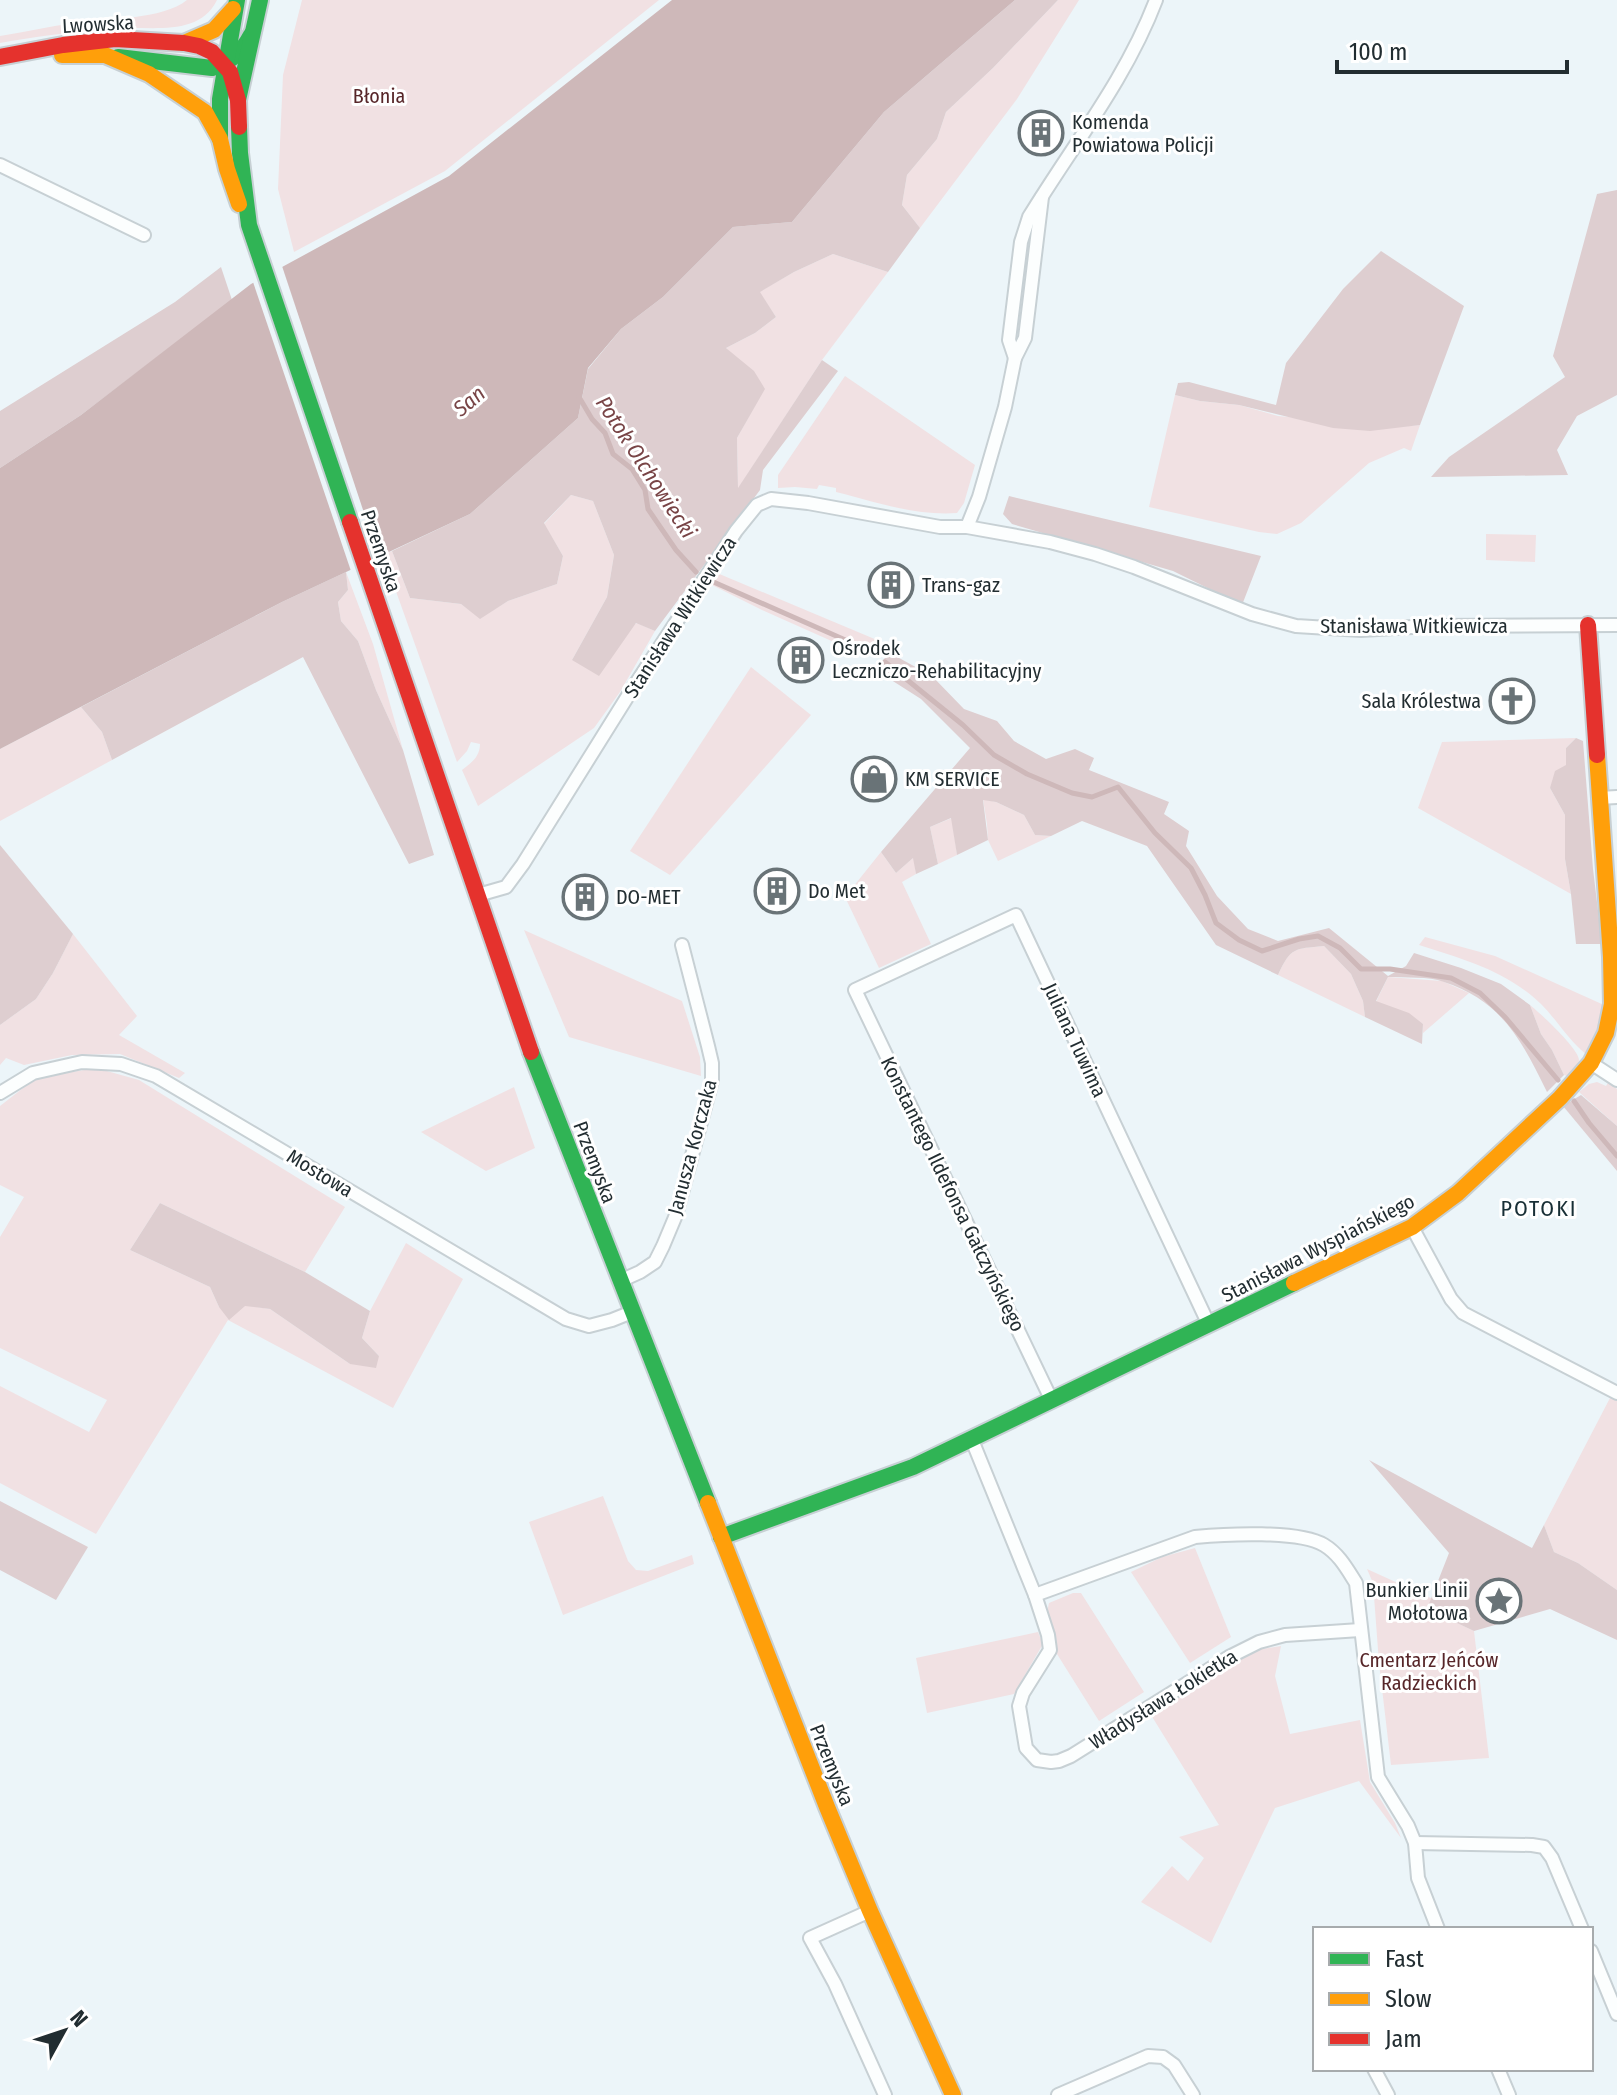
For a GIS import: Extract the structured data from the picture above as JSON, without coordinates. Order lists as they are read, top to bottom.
{
  "streets": {
    "main road": ["Lwowska", "Przemyska", "Stanisława Wyspiańskiego"],
    "street": [
      "Stanisława Witkiewicza",
      "Juliana Tuwima",
      "Janusza Korczaka",
      "Mostowa",
      "Konstantego Ildefonsa Gałczyńskiego",
      "Władysława Łokietka"
    ]
  },
  "crossings": [
    ["Lwowska", "Przemyska"],
    ["Przemyska", "Stanisława Witkiewicza"],
    ["Przemyska", "Janusza Korczaka"],
    ["Przemyska", "Mostowa"],
    ["Przemyska", "Stanisława Wyspiańskiego"],
    ["Stanisława Witkiewicza", "Stanisława Wyspiańskiego"],
    ["Juliana Tuwima", "Konstantego Ildefonsa Gałczyńskiego"],
    ["Juliana Tuwima", "Stanisława Wyspiańskiego"],
    ["Konstantego Ildefonsa Gałczyńskiego", "Stanisława Wyspiańskiego"],
    ["Stanisława Wyspiańskiego", "Władysława Łokietka"]
  ],
  "districts": ["POTOKI"],
  "water": ["San", "Potok Olchowiecki"],
  "parks": ["Błonia", "Cmentarz Jeńców Radzieckich"],
  "places": {
    "building": [
      "Komenda Powiatowa Policji",
      "Trans-gaz",
      "Ośrodek Leczniczo-Rehabilitacyjny",
      "Do Met",
      "DO-MET"
    ],
    "church": ["Sala Królestwa"],
    "shop": ["KM SERVICE"],
    "place": ["Bunkier Linii Mołotowa"]
  },
  "legend": ["Fast", "Slow", "Jam"],
  "scale_bar": "100 m",
  "north": "top right"
}
